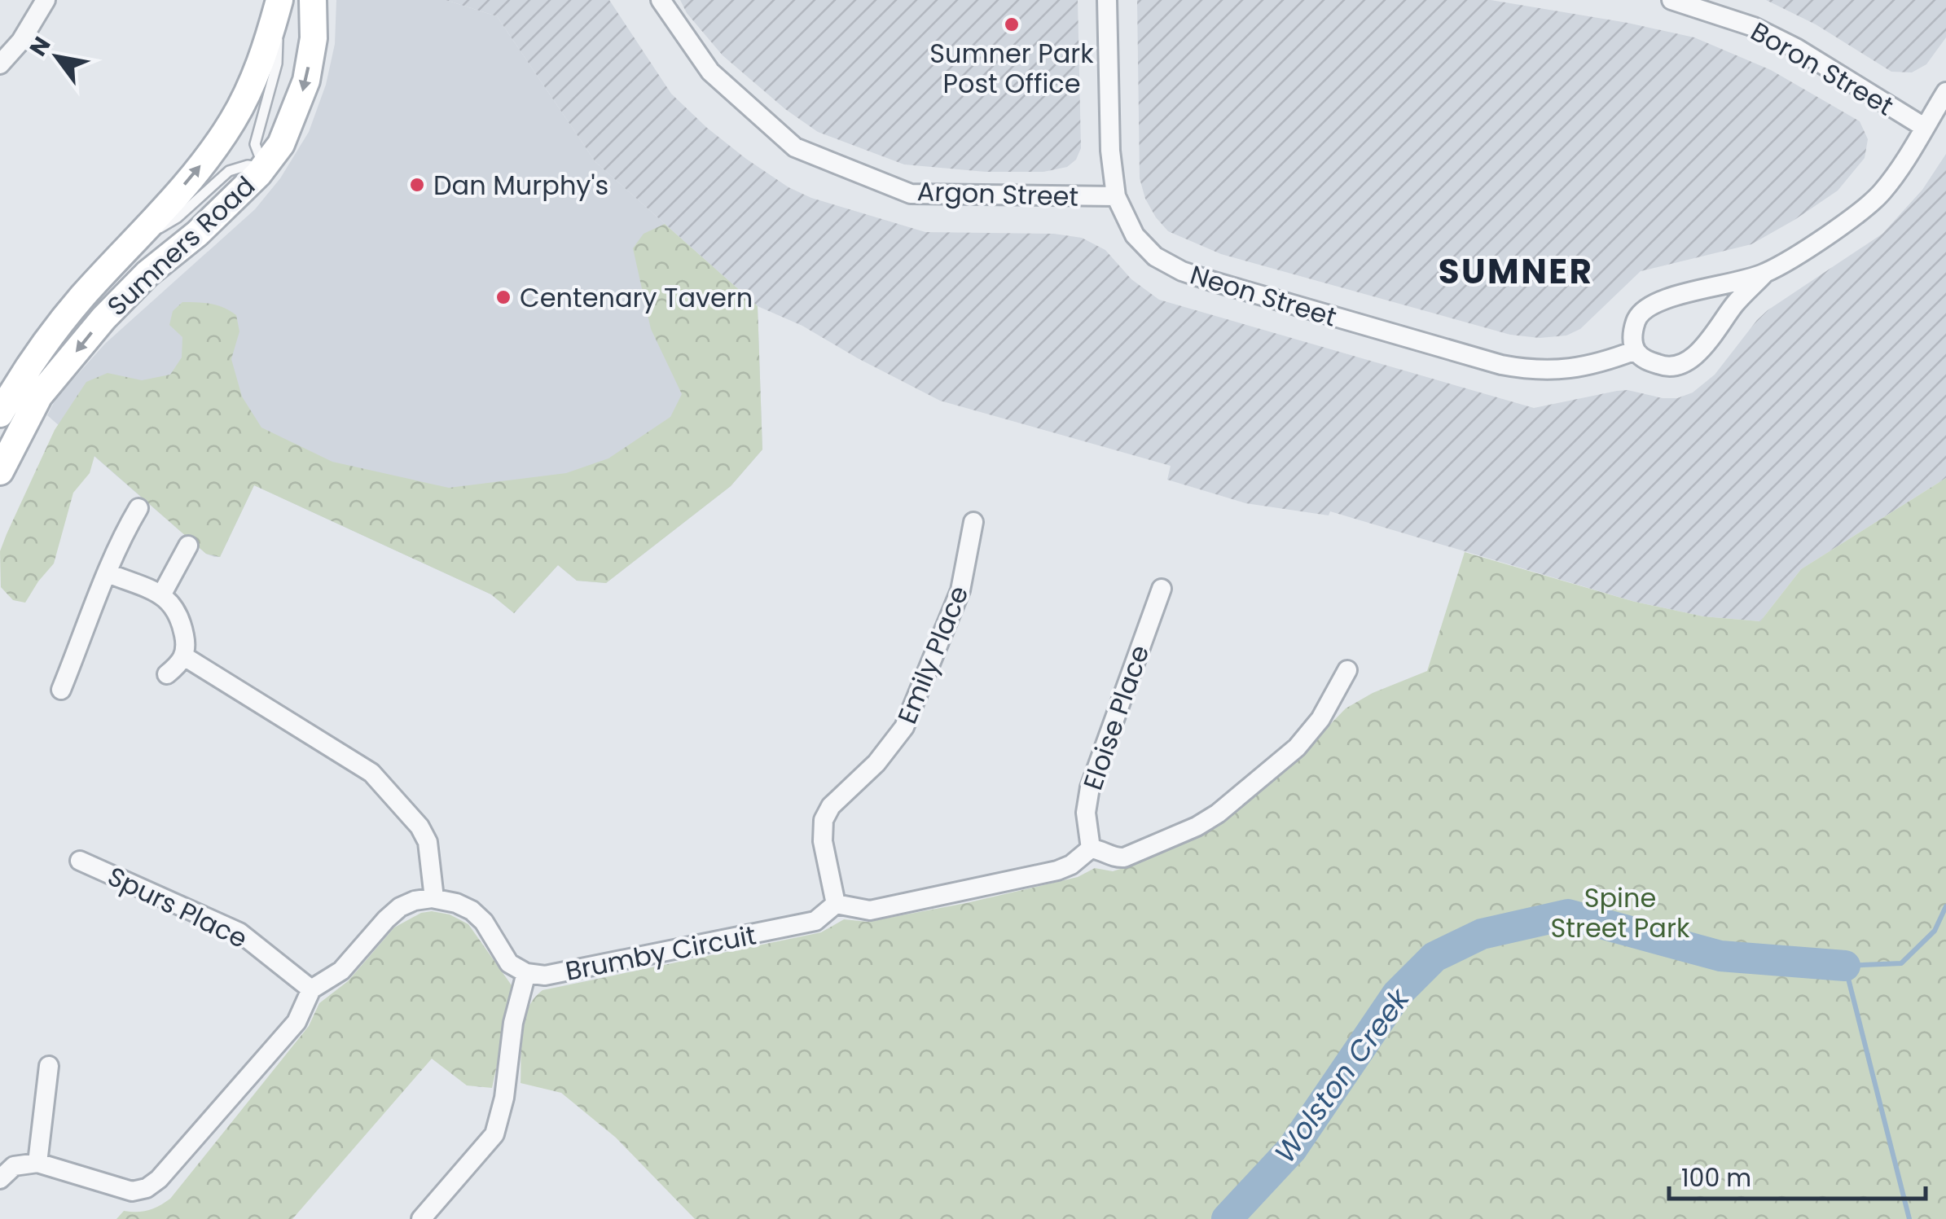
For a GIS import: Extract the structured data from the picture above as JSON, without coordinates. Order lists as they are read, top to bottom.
{
  "streets": {
    "main road": ["Sumners Road"],
    "street": [
      "Boron Street",
      "Argon Street",
      "Neon Street",
      "Emily Place",
      "Eloise Place",
      "Spurs Place",
      "Brumby Circuit"
    ]
  },
  "crossings": [
    ["Argon Street", "Neon Street"],
    ["Emily Place", "Brumby Circuit"]
  ],
  "districts": ["SUMNER"],
  "water": ["Wolston Creek"],
  "parks": ["Spine Street Park"],
  "places": ["Sumner Park Post Office", "Dan Murphy's", "Centenary Tavern"],
  "scale_bar": "100 m",
  "north": "top left"
}
